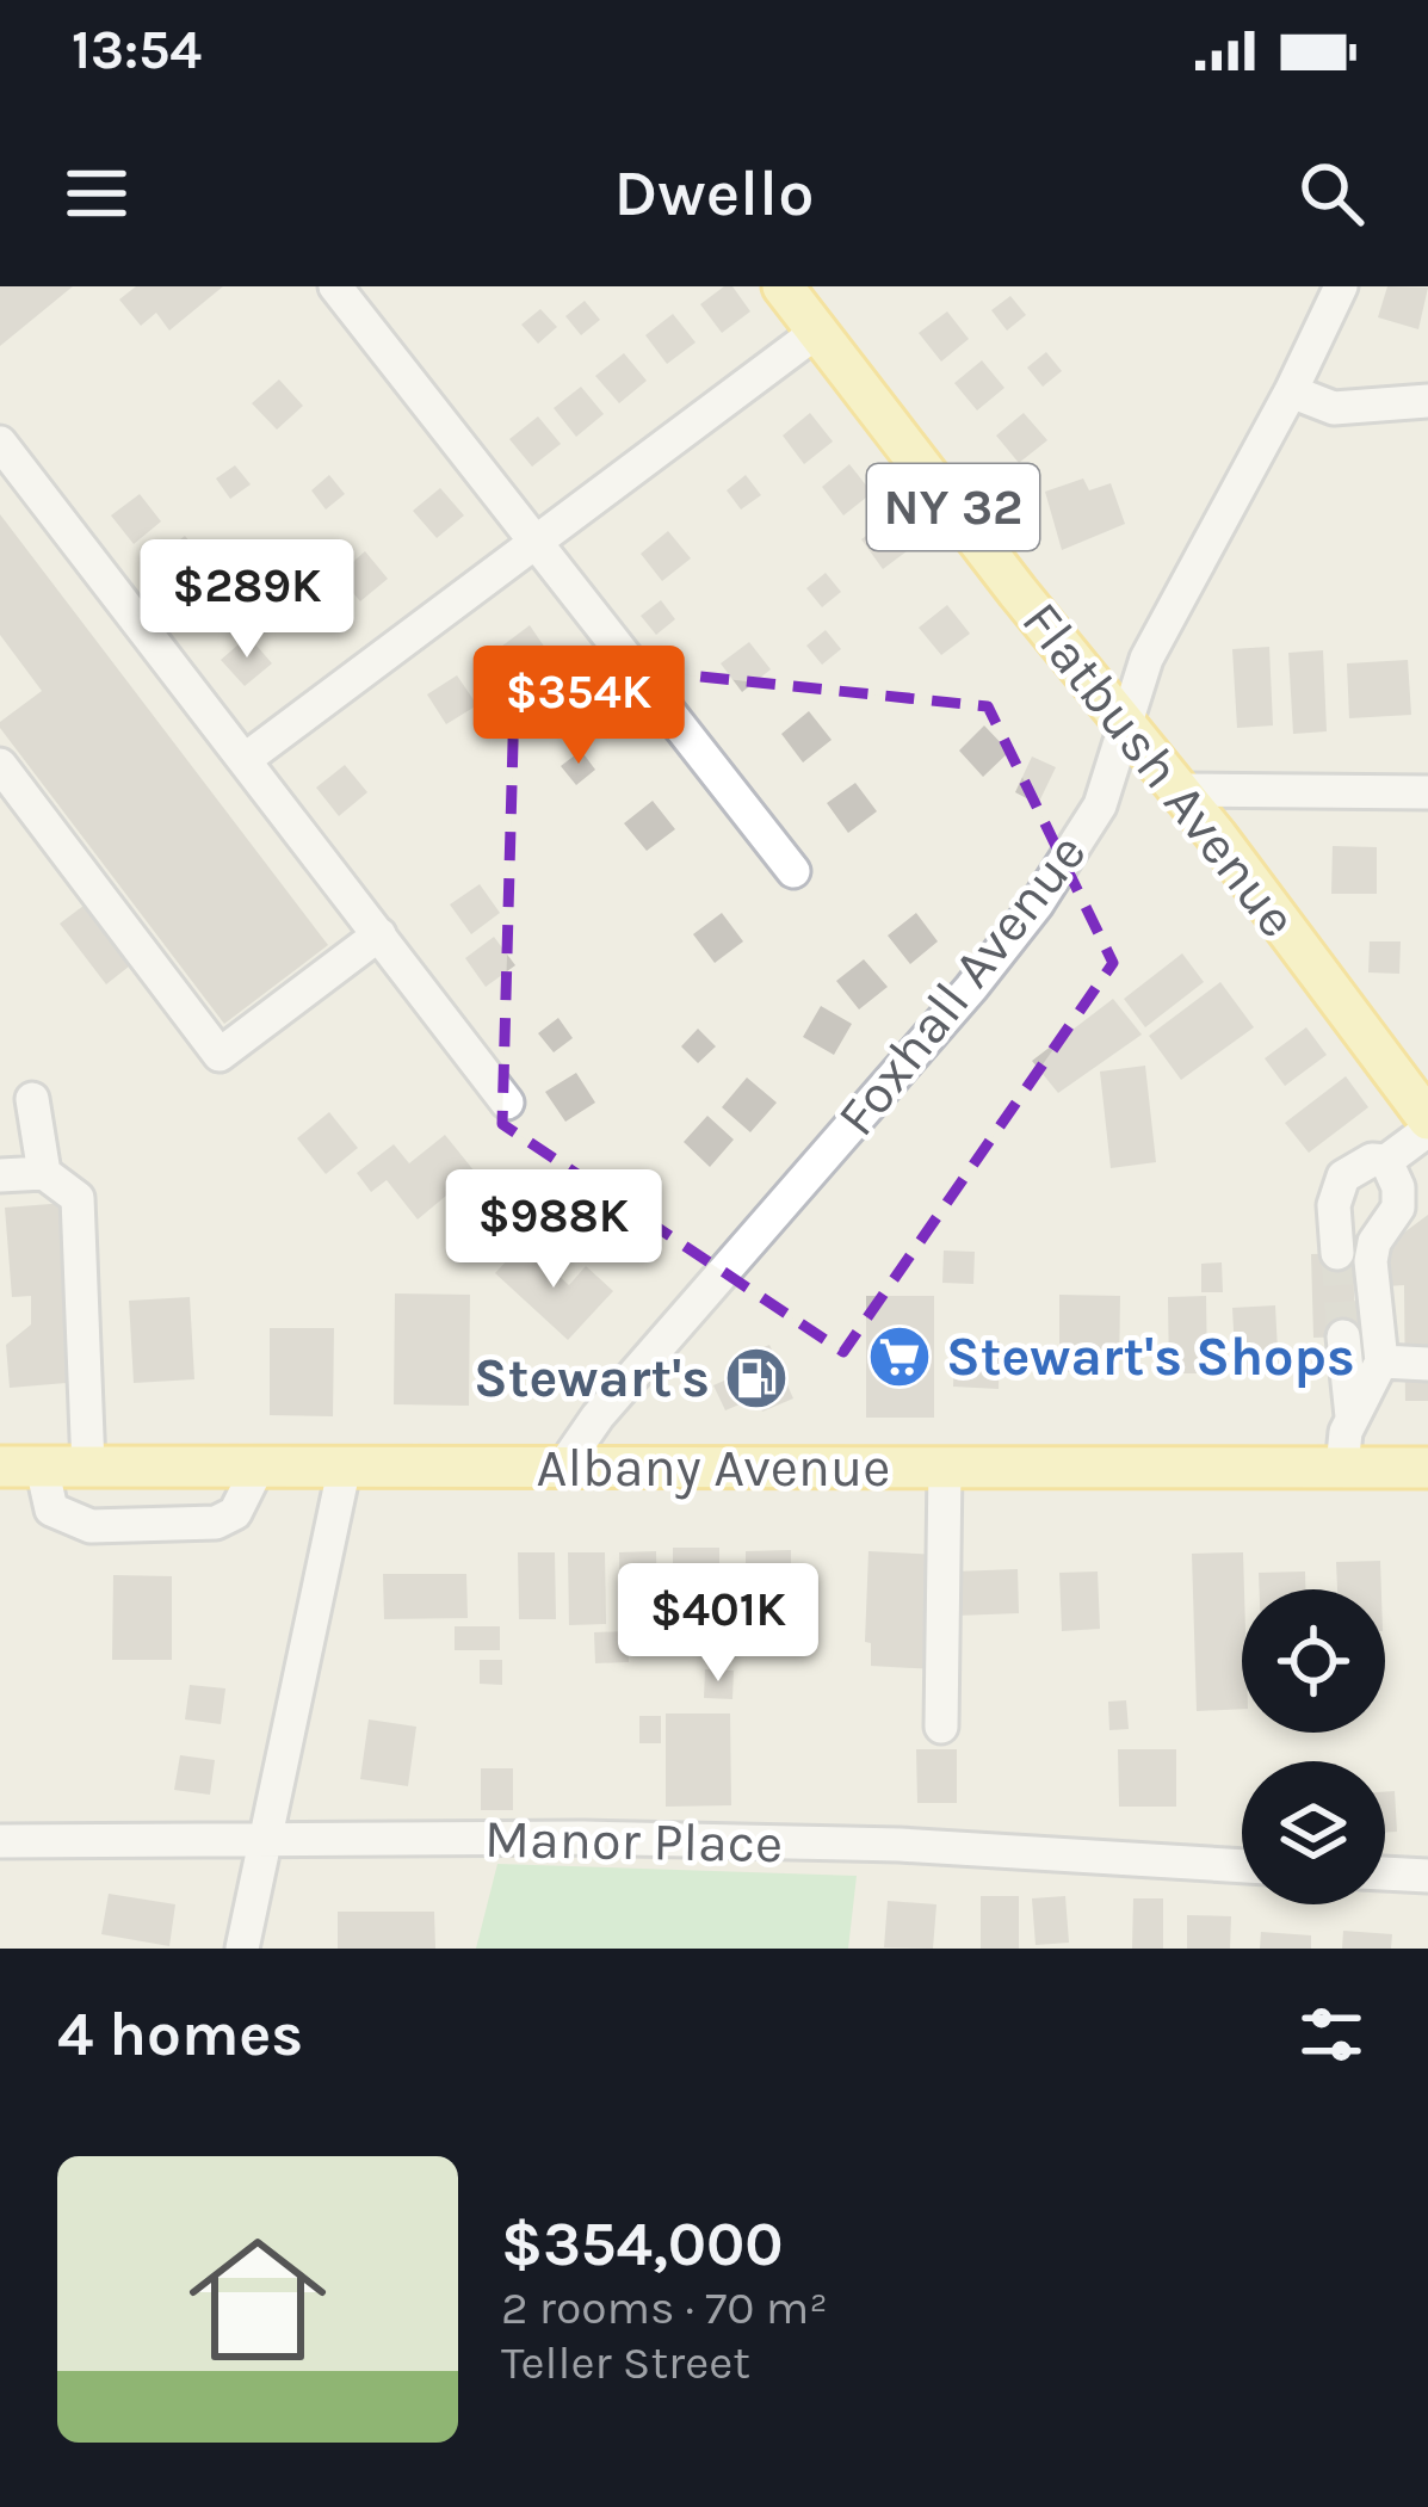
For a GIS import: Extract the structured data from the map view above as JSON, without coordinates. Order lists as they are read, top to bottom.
{
  "streets": {
    "main road": ["NY 32", "Flatbush Avenue", "Albany Avenue"],
    "street": ["Foxhall Avenue", "Manor Place"]
  },
  "crossings": [
    ["Flatbush Avenue", "Foxhall Avenue"],
    ["Foxhall Avenue", "Albany Avenue"]
  ],
  "places": {
    "supermarket": ["Stewart's Shops"],
    "fuel station": ["Stewart's"]
  },
  "page": {
    "status": "13:54",
    "header": "Dwello",
    "price": [
      "$289K",
      "$354K",
      "$988K",
      "$401K"
    ],
    "heading": "4 homes",
    "list": [
      {
        "name": "$354,000",
        "note": "2 rooms · 70 m² · Teller Street"
      }
    ]
  }
}
